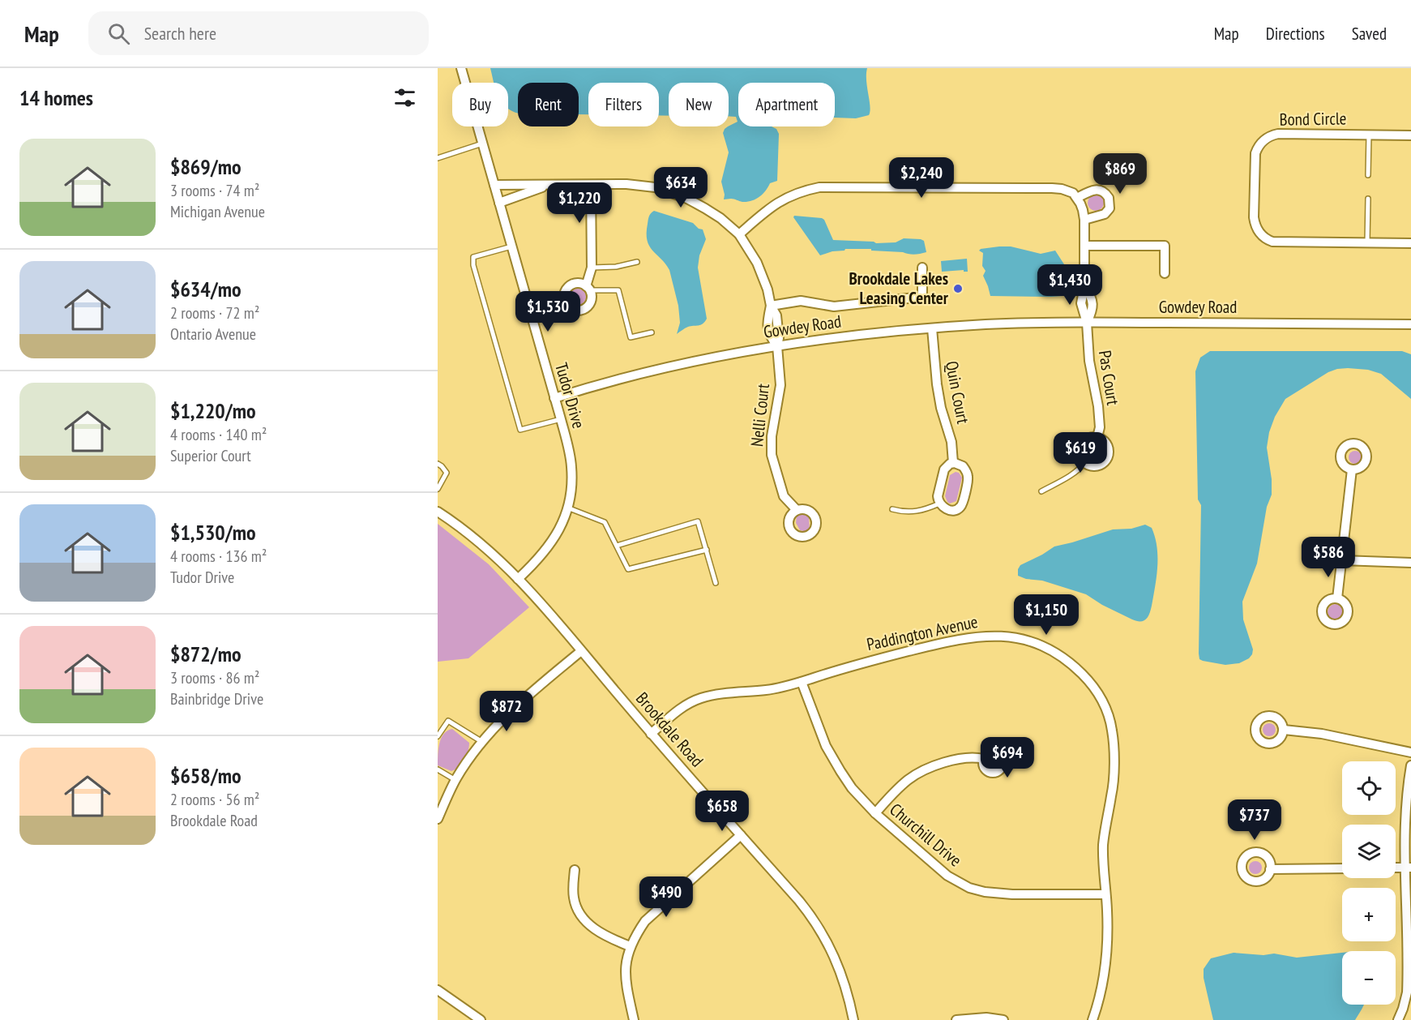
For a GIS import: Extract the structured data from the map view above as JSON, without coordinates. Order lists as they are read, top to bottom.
{
  "streets": {
    "street": [
      "Bond Circle",
      "Gowdey Road",
      "Pas Court",
      "Quin Court",
      "Tudor Drive",
      "Nelli Court",
      "Paddington Avenue",
      "Brookdale Road",
      "Churchill Drive"
    ]
  },
  "crossings": [
    ["Gowdey Road", "Pas Court"],
    ["Gowdey Road", "Quin Court"],
    ["Gowdey Road", "Tudor Drive"],
    ["Gowdey Road", "Nelli Court"],
    ["Tudor Drive", "Nelli Court"],
    ["Tudor Drive", "Brookdale Road"],
    ["Paddington Avenue", "Brookdale Road"],
    ["Paddington Avenue", "Churchill Drive"]
  ],
  "places": ["Brookdale Lakes Leasing Center"],
  "page": {
    "header": "Map",
    "search": "Search here",
    "nav": ["Map", "Directions", "Saved"],
    "heading": "14 homes",
    "chip": [
      "Buy",
      "Rent",
      "Filters",
      "New",
      "Apartment"
    ],
    "list": [
      {
        "name": "$869/mo",
        "note": "3 rooms · 74 m² · Michigan Avenue"
      },
      {
        "name": "$634/mo",
        "note": "2 rooms · 72 m² · Ontario Avenue"
      },
      {
        "name": "$1,220/mo",
        "note": "4 rooms · 140 m² · Superior Court"
      },
      {
        "name": "$1,530/mo",
        "note": "4 rooms · 136 m² · Tudor Drive"
      },
      {
        "name": "$872/mo",
        "note": "3 rooms · 86 m² · Bainbridge Drive"
      },
      {
        "name": "$658/mo",
        "note": "2 rooms · 56 m² · Brookdale Road"
      }
    ],
    "price": [
      "$869",
      "$2,240",
      "$634",
      "$1,220",
      "$1,430",
      "$1,530",
      "$619",
      "$586",
      "$1,150",
      "$872",
      "$694",
      "$658",
      "$737",
      "$490"
    ],
    "map_buttons": ["+", "−"]
  }
}
